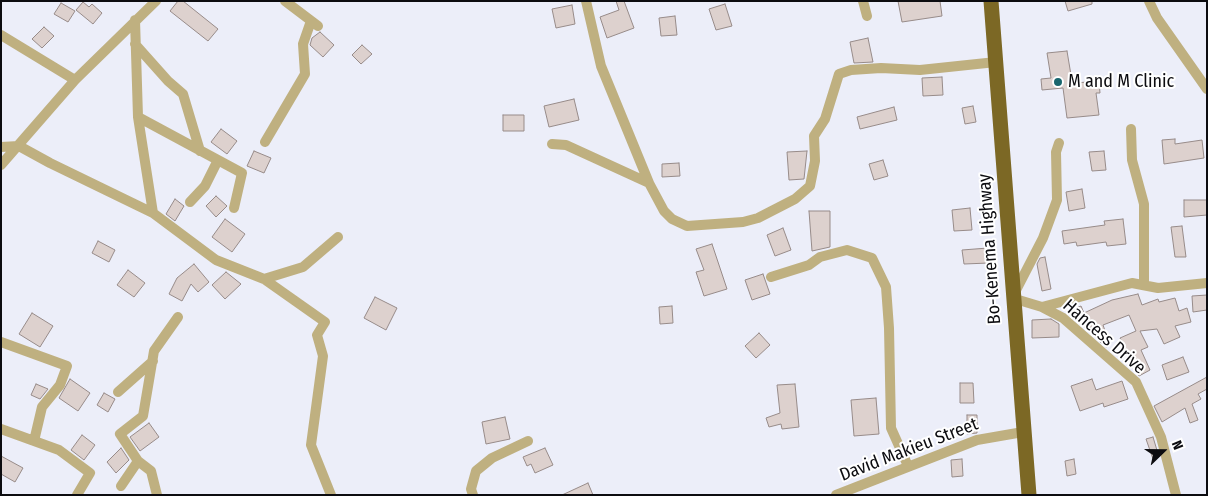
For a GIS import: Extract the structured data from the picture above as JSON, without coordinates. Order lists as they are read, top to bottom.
{
  "streets": {
    "highway": ["Bo-Kenema Highway"],
    "street": ["Hancess Drive", "David Makieu Street"]
  },
  "crossings": [
    ["Bo-Kenema Highway", "Hancess Drive"],
    ["Bo-Kenema Highway", "David Makieu Street"]
  ],
  "places": ["M and M Clinic"],
  "north": "right"
}
